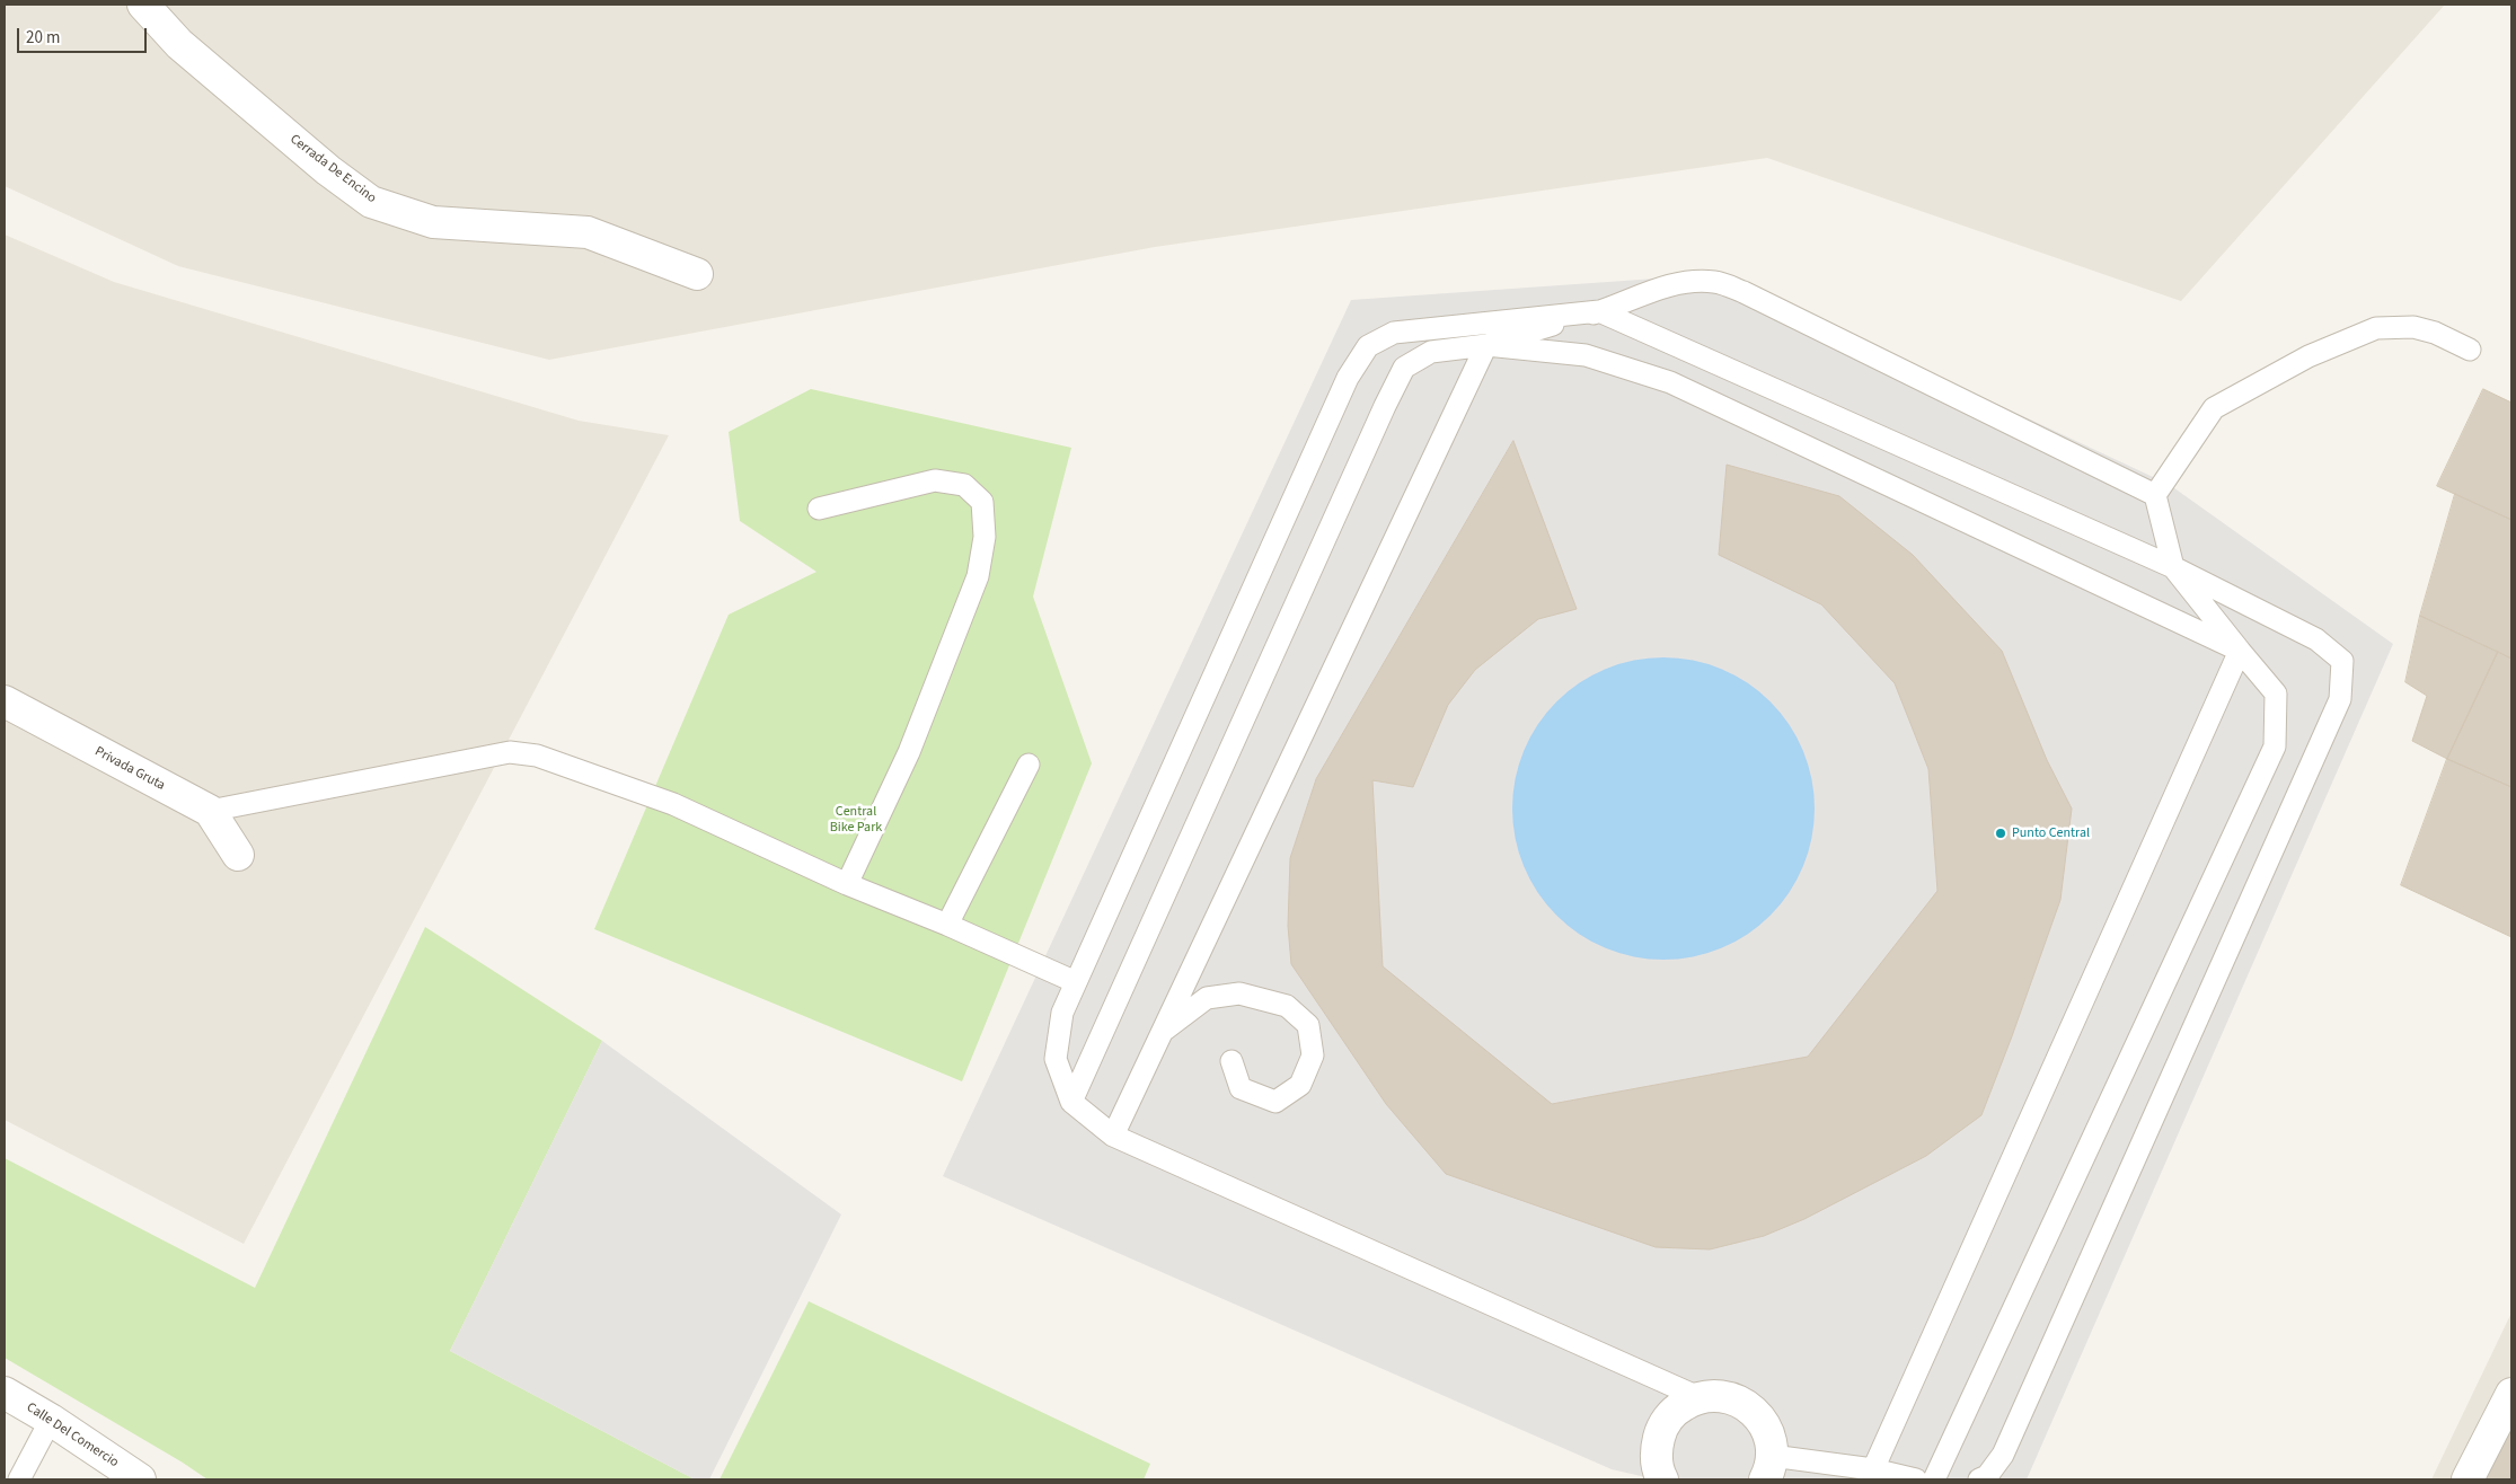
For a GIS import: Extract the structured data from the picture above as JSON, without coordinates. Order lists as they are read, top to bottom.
{
  "streets": {
    "street": ["Cerrada De Encino", "Privada Gruta", "Calle Del Comercio"]
  },
  "parks": ["Central Bike Park"],
  "places": ["Punto Central"],
  "scale_bar": "20 m"
}
